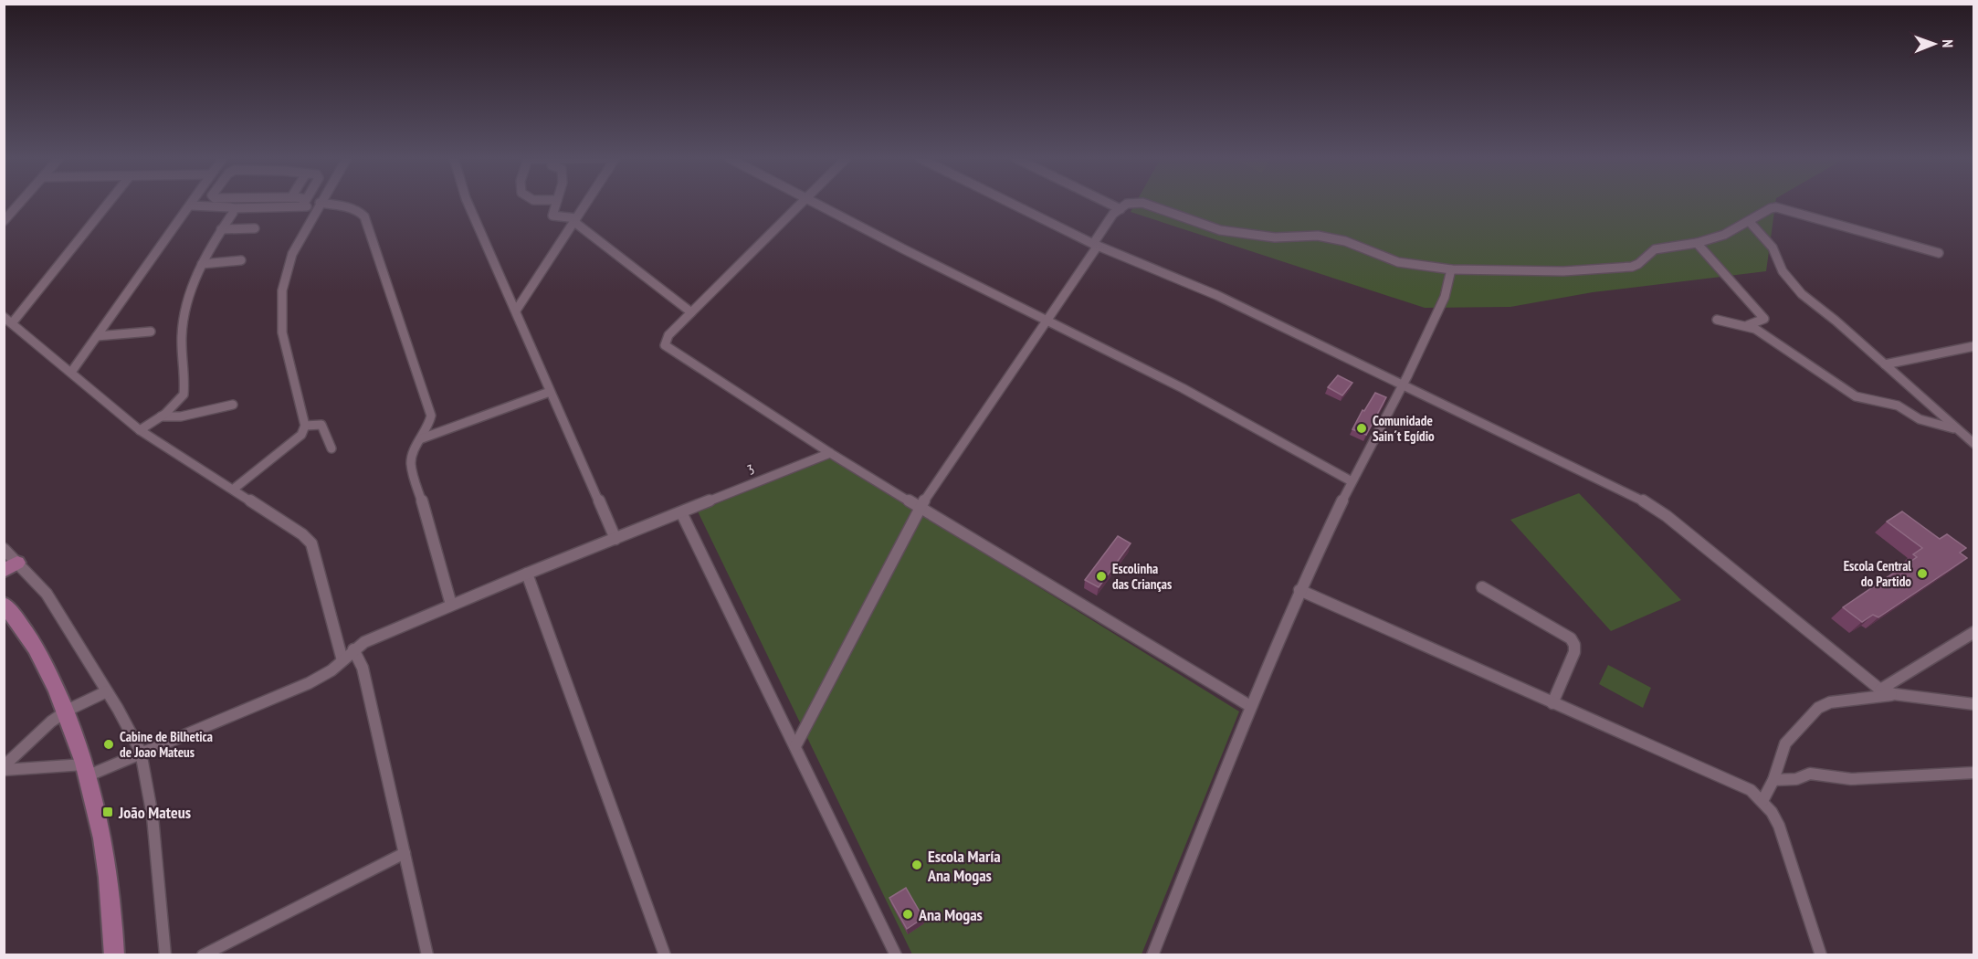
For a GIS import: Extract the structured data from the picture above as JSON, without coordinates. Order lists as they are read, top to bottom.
{
  "streets": {
    "street": ["3"]
  },
  "places": {
    "other": [
      "Comunidade Sain´t Egídio",
      "Escola Central do Partido",
      "Escolinha das Crianças",
      "Cabine de Bilhetica de Joao Mateus",
      "Escola María Ana Mogas",
      "Ana Mogas"
    ],
    "transit": ["João Mateus"]
  },
  "north": "right"
}
